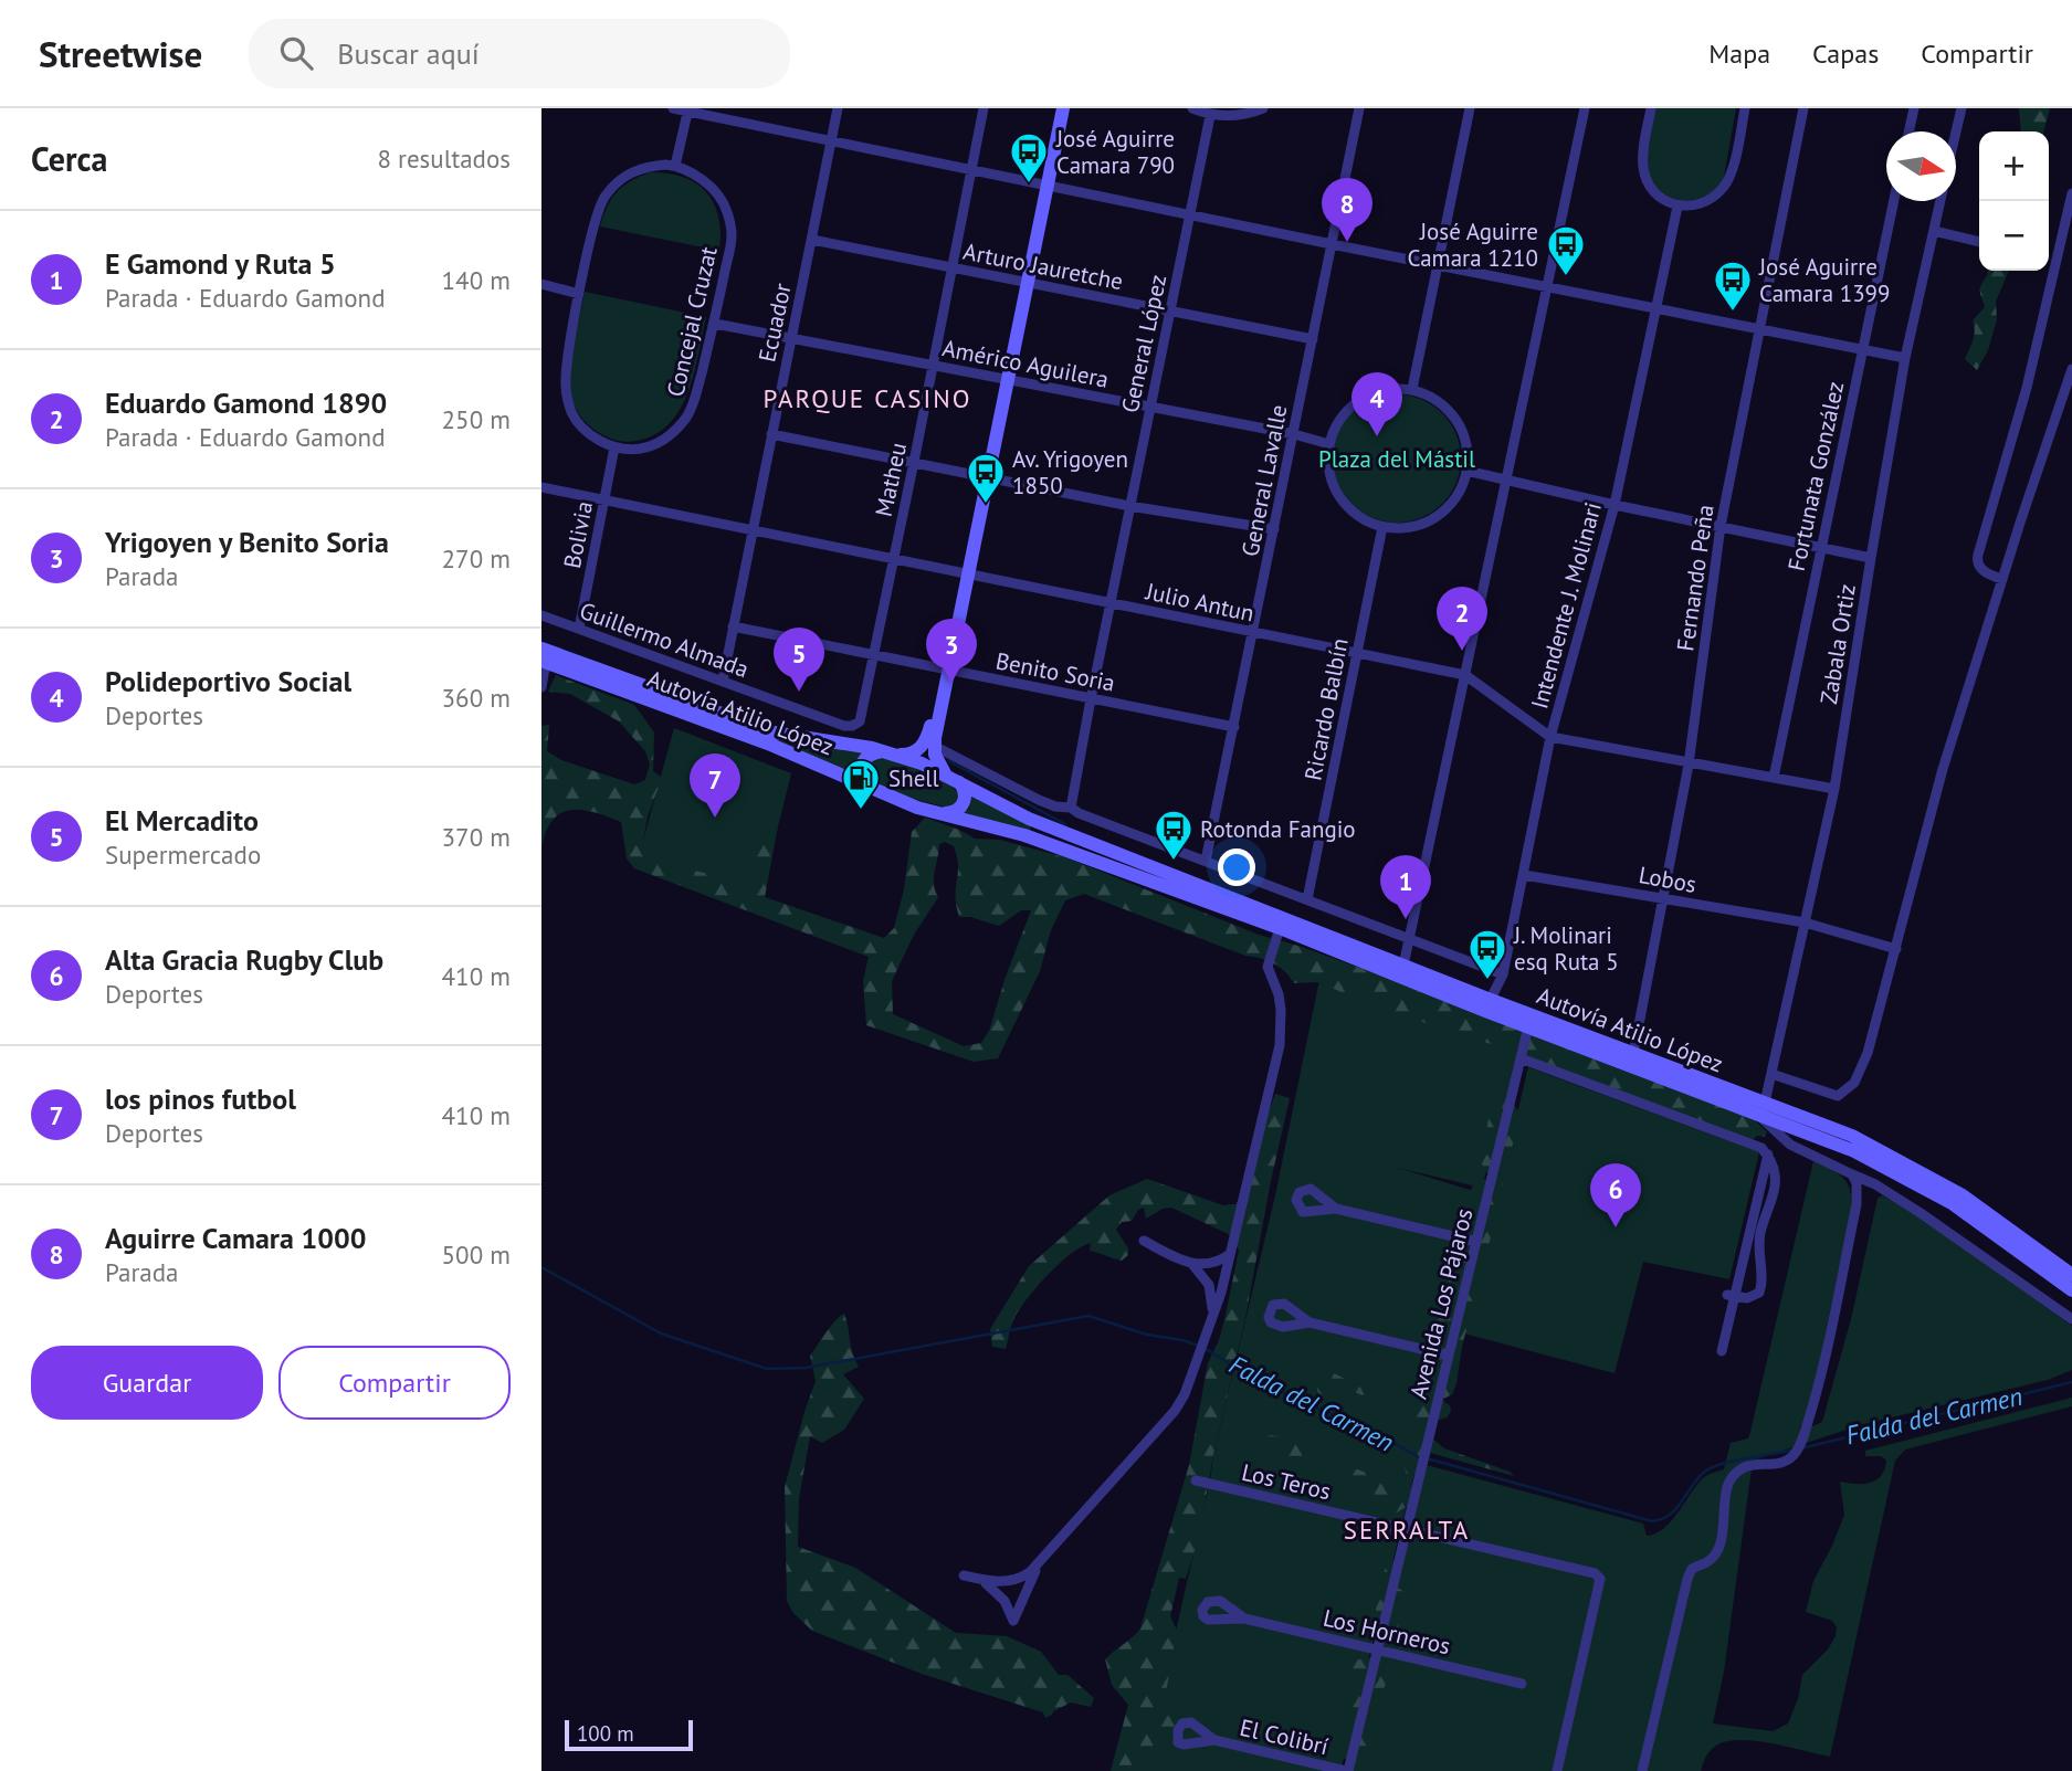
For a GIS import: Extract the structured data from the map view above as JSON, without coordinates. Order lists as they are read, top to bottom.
{
  "streets": {
    "main road": ["Autovía Atilio López"],
    "street": [
      "Arturo Jauretche",
      "Concejal Cruzat",
      "Ecuador",
      "General López",
      "Américo Aguilera",
      "Fortunata González",
      "Matheu",
      "General Lavalle",
      "Bolivia",
      "Fernando Peña",
      "Julio Antun",
      "Intendente J. Molinari",
      "Guillermo Almada",
      "Zabala Ortiz",
      "Benito Soria",
      "Ricardo Balbín",
      "Lobos",
      "Avenida Los Pájaros",
      "Los Teros",
      "Los Horneros",
      "El Colibrí"
    ]
  },
  "crossings": [
    ["Arturo Jauretche", "Ecuador"],
    ["Arturo Jauretche", "General López"],
    ["Arturo Jauretche", "Matheu"],
    ["Arturo Jauretche", "General Lavalle"],
    ["Concejal Cruzat", "Américo Aguilera"],
    ["Concejal Cruzat", "Bolivia"],
    ["Ecuador", "Américo Aguilera"],
    ["Ecuador", "Julio Antun"],
    ["Ecuador", "Guillermo Almada"],
    ["Ecuador", "Benito Soria"],
    ["General López", "Américo Aguilera"],
    ["General López", "Julio Antun"],
    ["General López", "Benito Soria"],
    ["Américo Aguilera", "Matheu"],
    ["Américo Aguilera", "General Lavalle"],
    ["Américo Aguilera", "Ricardo Balbín"],
    ["Fortunata González", "Julio Antun"],
    ["Matheu", "Julio Antun"],
    ["Matheu", "Guillermo Almada"],
    ["Matheu", "Benito Soria"],
    ["General Lavalle", "Julio Antun"],
    ["General Lavalle", "Benito Soria"],
    ["Bolivia", "Julio Antun"],
    ["Bolivia", "Guillermo Almada"],
    ["Fernando Peña", "Julio Antun"],
    ["Fernando Peña", "Autovía Atilio López"],
    ["Fernando Peña", "Lobos"],
    ["Julio Antun", "Intendente J. Molinari"],
    ["Julio Antun", "Zabala Ortiz"],
    ["Julio Antun", "Ricardo Balbín"],
    ["Intendente J. Molinari", "Autovía Atilio López"],
    ["Intendente J. Molinari", "Lobos"],
    ["Zabala Ortiz", "Autovía Atilio López"],
    ["Zabala Ortiz", "Lobos"],
    ["Autovía Atilio López", "Avenida Los Pájaros"],
    ["Avenida Los Pájaros", "Los Teros"],
    ["Avenida Los Pájaros", "Los Horneros"],
    ["Avenida Los Pájaros", "El Colibrí"]
  ],
  "districts": ["PARQUE CASINO", "SERRALTA"],
  "water": ["Falda del Carmen"],
  "parks": ["Plaza del Mástil"],
  "places": {
    "bus stop": [
      "José Aguirre Camara 790",
      "José Aguirre Camara 1210",
      "José Aguirre Camara 1399",
      "Av. Yrigoyen 1850",
      "Rotonda Fangio",
      "J. Molinari esq Ruta 5"
    ],
    "fuel station": ["Shell"]
  },
  "scale_bar": "100 m",
  "north": "right",
  "page": {
    "header": "Streetwise",
    "search": "Buscar aquí",
    "nav": ["Mapa", "Capas", "Compartir"],
    "heading": ["Cerca", "8 resultados"],
    "map_buttons": ["+", "−"],
    "pins": [
      "8",
      "4",
      "2",
      "3",
      "5",
      "7",
      "1",
      "6"
    ],
    "list": [
      {
        "mark": "1",
        "name": "E Gamond y Ruta 5",
        "note": "Parada · Eduardo Gamond",
        "value": "140 m"
      },
      {
        "mark": "2",
        "name": "Eduardo Gamond 1890",
        "note": "Parada · Eduardo Gamond",
        "value": "250 m"
      },
      {
        "mark": "3",
        "name": "Yrigoyen y Benito Soria",
        "note": "Parada",
        "value": "270 m"
      },
      {
        "mark": "4",
        "name": "Polideportivo Social",
        "note": "Deportes",
        "value": "360 m"
      },
      {
        "mark": "5",
        "name": "El Mercadito",
        "note": "Supermercado",
        "value": "370 m"
      },
      {
        "mark": "6",
        "name": "Alta Gracia Rugby Club",
        "note": "Deportes",
        "value": "410 m"
      },
      {
        "mark": "7",
        "name": "los pinos futbol",
        "note": "Deportes",
        "value": "410 m"
      },
      {
        "mark": "8",
        "name": "Aguirre Camara 1000",
        "note": "Parada",
        "value": "500 m"
      }
    ],
    "buttons": ["Guardar", "Compartir"],
    "scale": "100 m"
  }
}
